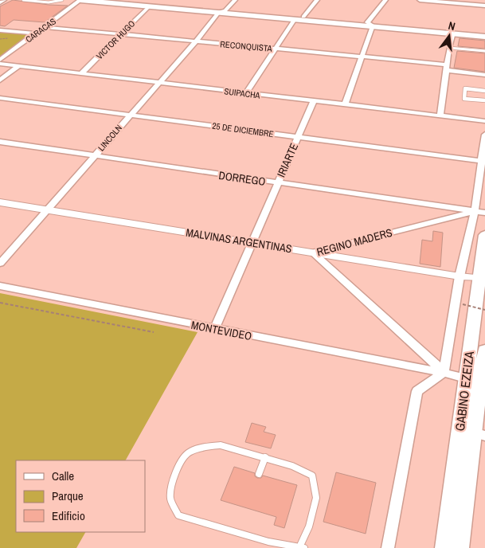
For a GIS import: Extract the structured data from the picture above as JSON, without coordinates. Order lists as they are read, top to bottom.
{
  "streets": {
    "main road": ["GABINO EZEIZA"],
    "street": [
      "CARACAS",
      "VICTOR HUGO",
      "RECONQUISTA",
      "SUIPACHA",
      "25 DE DICIEMBRE",
      "LINCOLN",
      "IRIARTE",
      "DORREGO",
      "MALVINAS ARGENTINAS",
      "REGINO MADERS",
      "MONTEVIDEO"
    ]
  },
  "crossings": [
    ["CARACAS", "RECONQUISTA"],
    ["VICTOR HUGO", "RECONQUISTA"],
    ["VICTOR HUGO", "SUIPACHA"],
    ["RECONQUISTA", "LINCOLN"],
    ["SUIPACHA", "LINCOLN"],
    ["SUIPACHA", "IRIARTE"],
    ["25 DE DICIEMBRE", "LINCOLN"],
    ["25 DE DICIEMBRE", "IRIARTE"],
    ["LINCOLN", "DORREGO"],
    ["LINCOLN", "MALVINAS ARGENTINAS"],
    ["IRIARTE", "DORREGO"],
    ["IRIARTE", "MALVINAS ARGENTINAS"],
    ["IRIARTE", "MONTEVIDEO"],
    ["DORREGO", "REGINO MADERS"],
    ["MALVINAS ARGENTINAS", "REGINO MADERS"],
    ["MALVINAS ARGENTINAS", "GABINO EZEIZA"],
    ["REGINO MADERS", "MONTEVIDEO"],
    ["MONTEVIDEO", "GABINO EZEIZA"]
  ],
  "legend": ["Calle", "Parque", "Edificio"],
  "north": "top"
}
